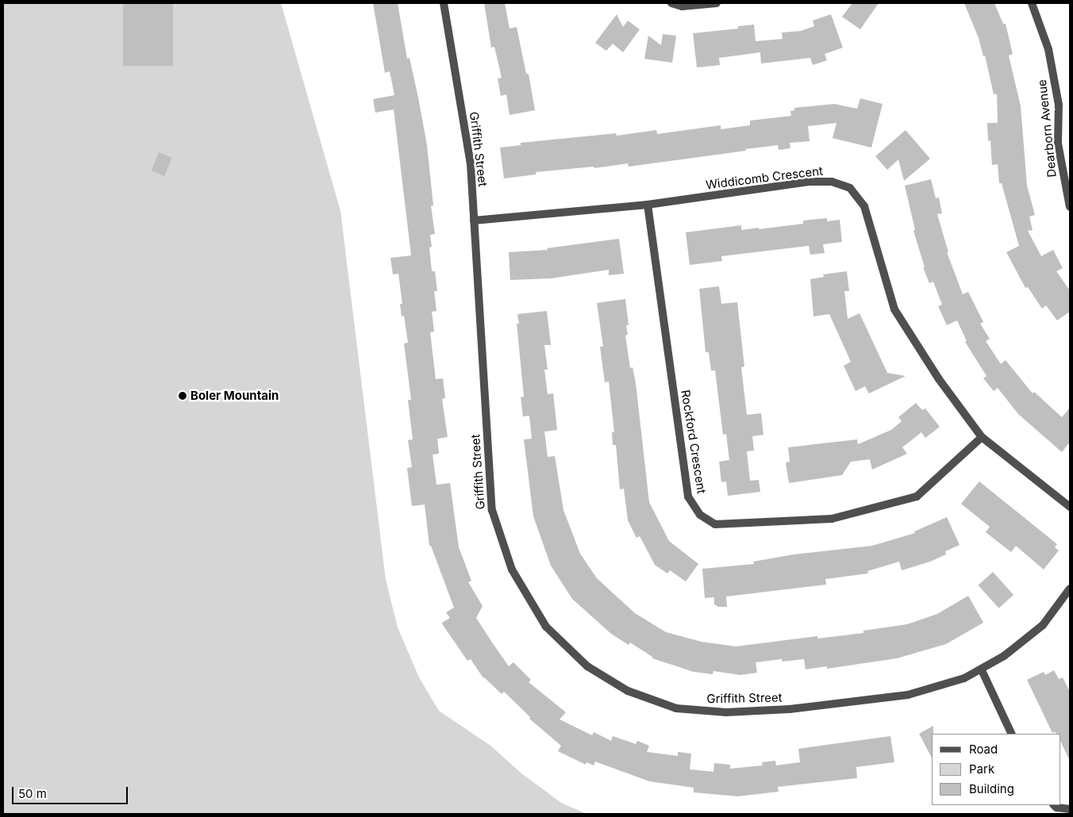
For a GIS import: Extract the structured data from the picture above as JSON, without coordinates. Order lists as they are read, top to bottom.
{
  "streets": {
    "street": [
      "Dearborn Avenue",
      "Griffith Street",
      "Widdicomb Crescent",
      "Rockford Crescent"
    ]
  },
  "crossings": [
    ["Griffith Street", "Widdicomb Crescent"],
    ["Widdicomb Crescent", "Rockford Crescent"]
  ],
  "places": ["Boler Mountain"],
  "legend": ["Road", "Park", "Building"],
  "scale_bar": "50 m"
}
